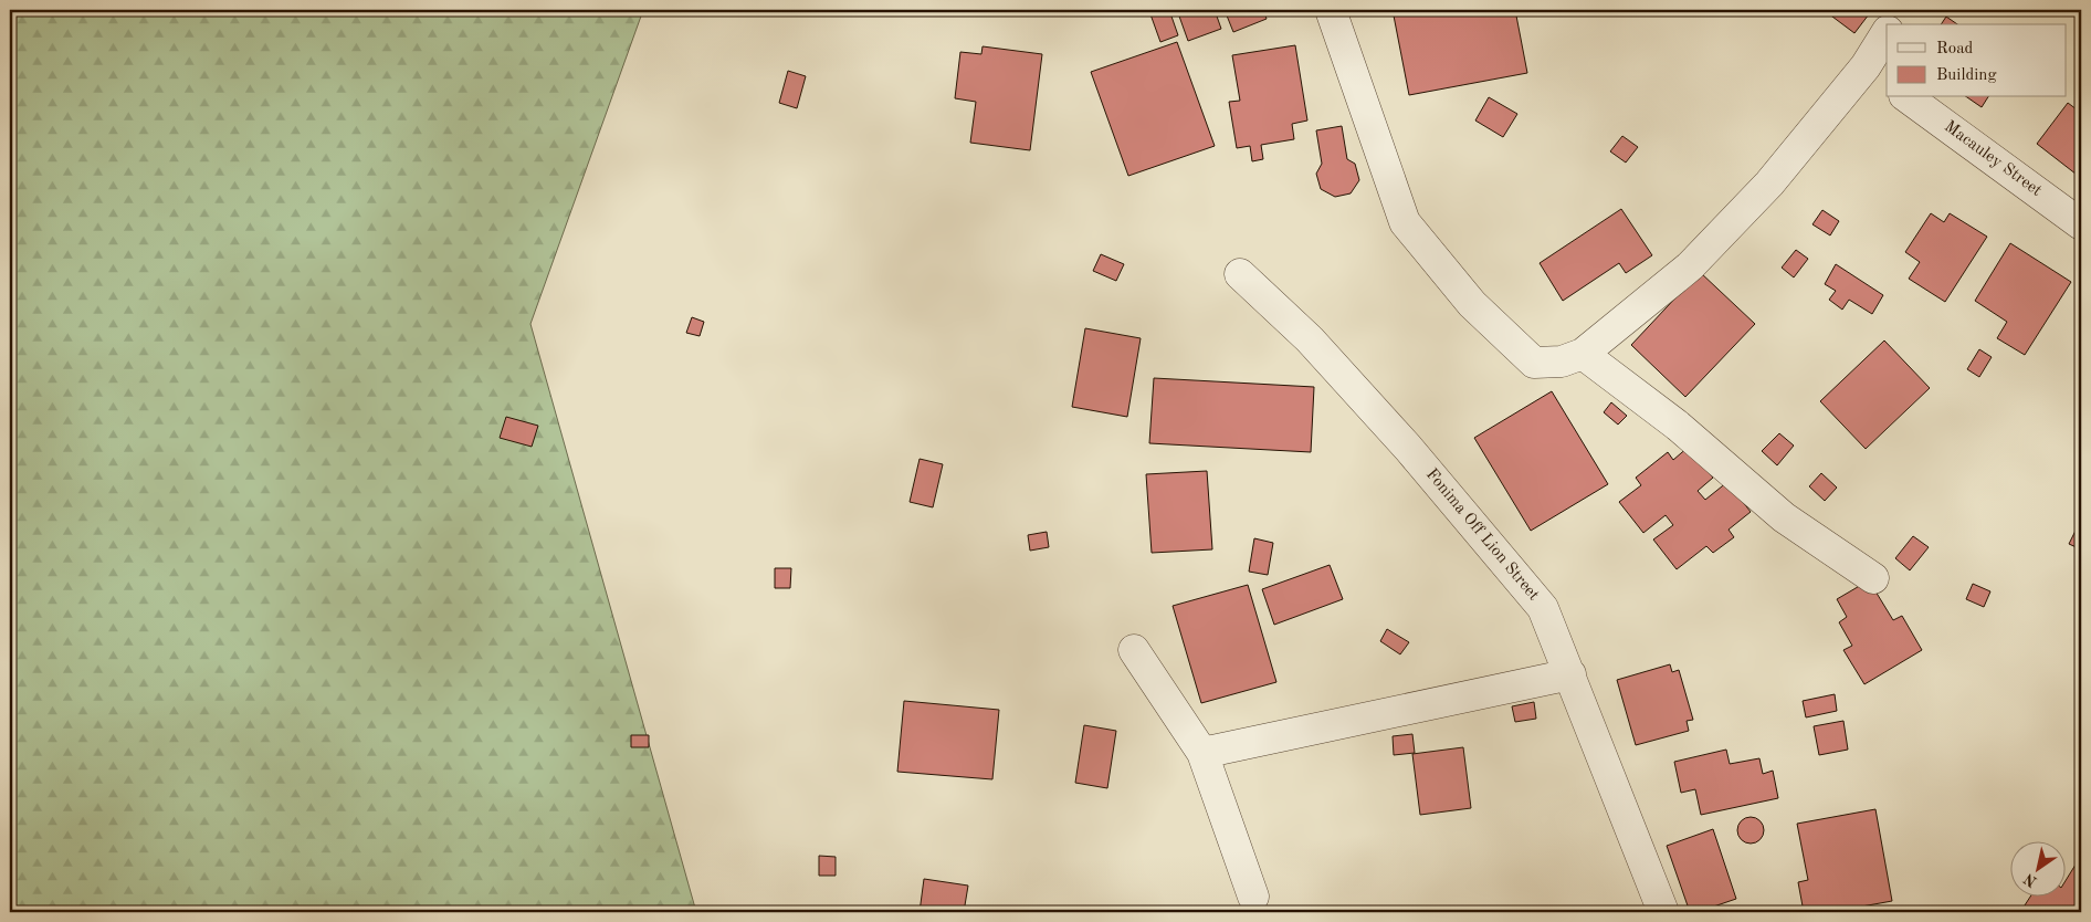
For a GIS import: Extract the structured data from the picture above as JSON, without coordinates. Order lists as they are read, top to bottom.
{
  "streets": {
    "street": ["Macauley Street", "Fonima Off Lion Street"]
  },
  "legend": ["Road", "Building"],
  "north": "bottom left"
}
